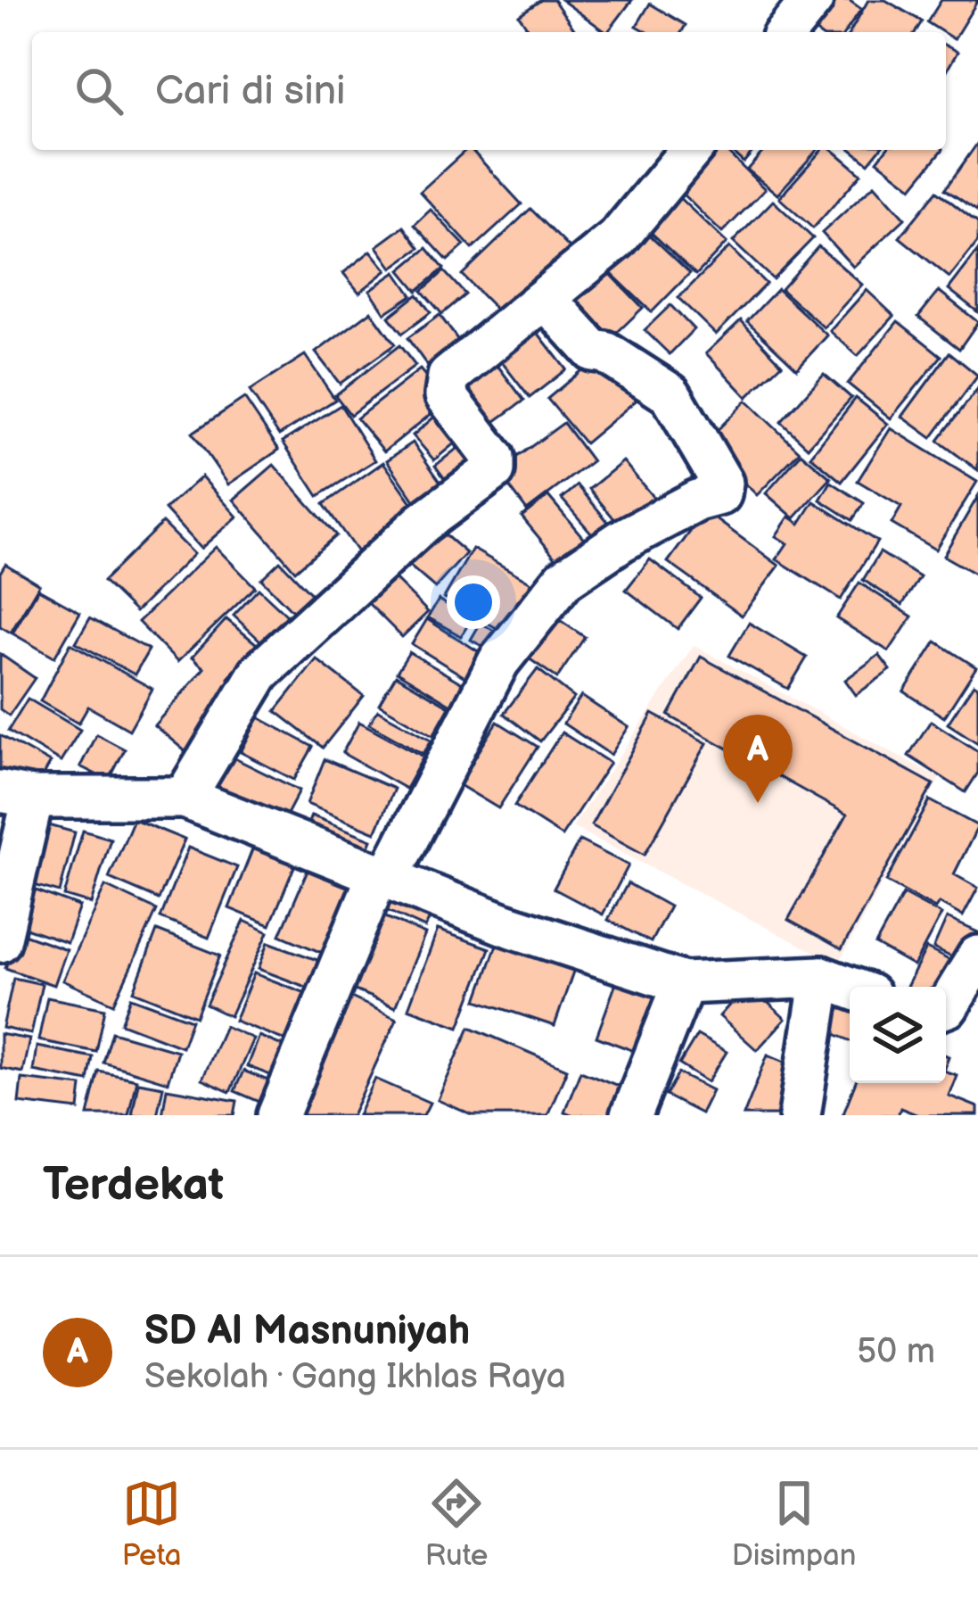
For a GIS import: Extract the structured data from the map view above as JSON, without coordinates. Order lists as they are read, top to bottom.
{
  "page": {
    "search": "Cari di sini",
    "pins": "A",
    "heading": "Terdekat",
    "list": [
      {
        "mark": "A",
        "name": "SD Al Masnuniyah",
        "note": "Sekolah · Gang Ikhlas Raya",
        "value": "50 m"
      }
    ],
    "nav": ["Peta", "Rute", "Disimpan"]
  }
}
